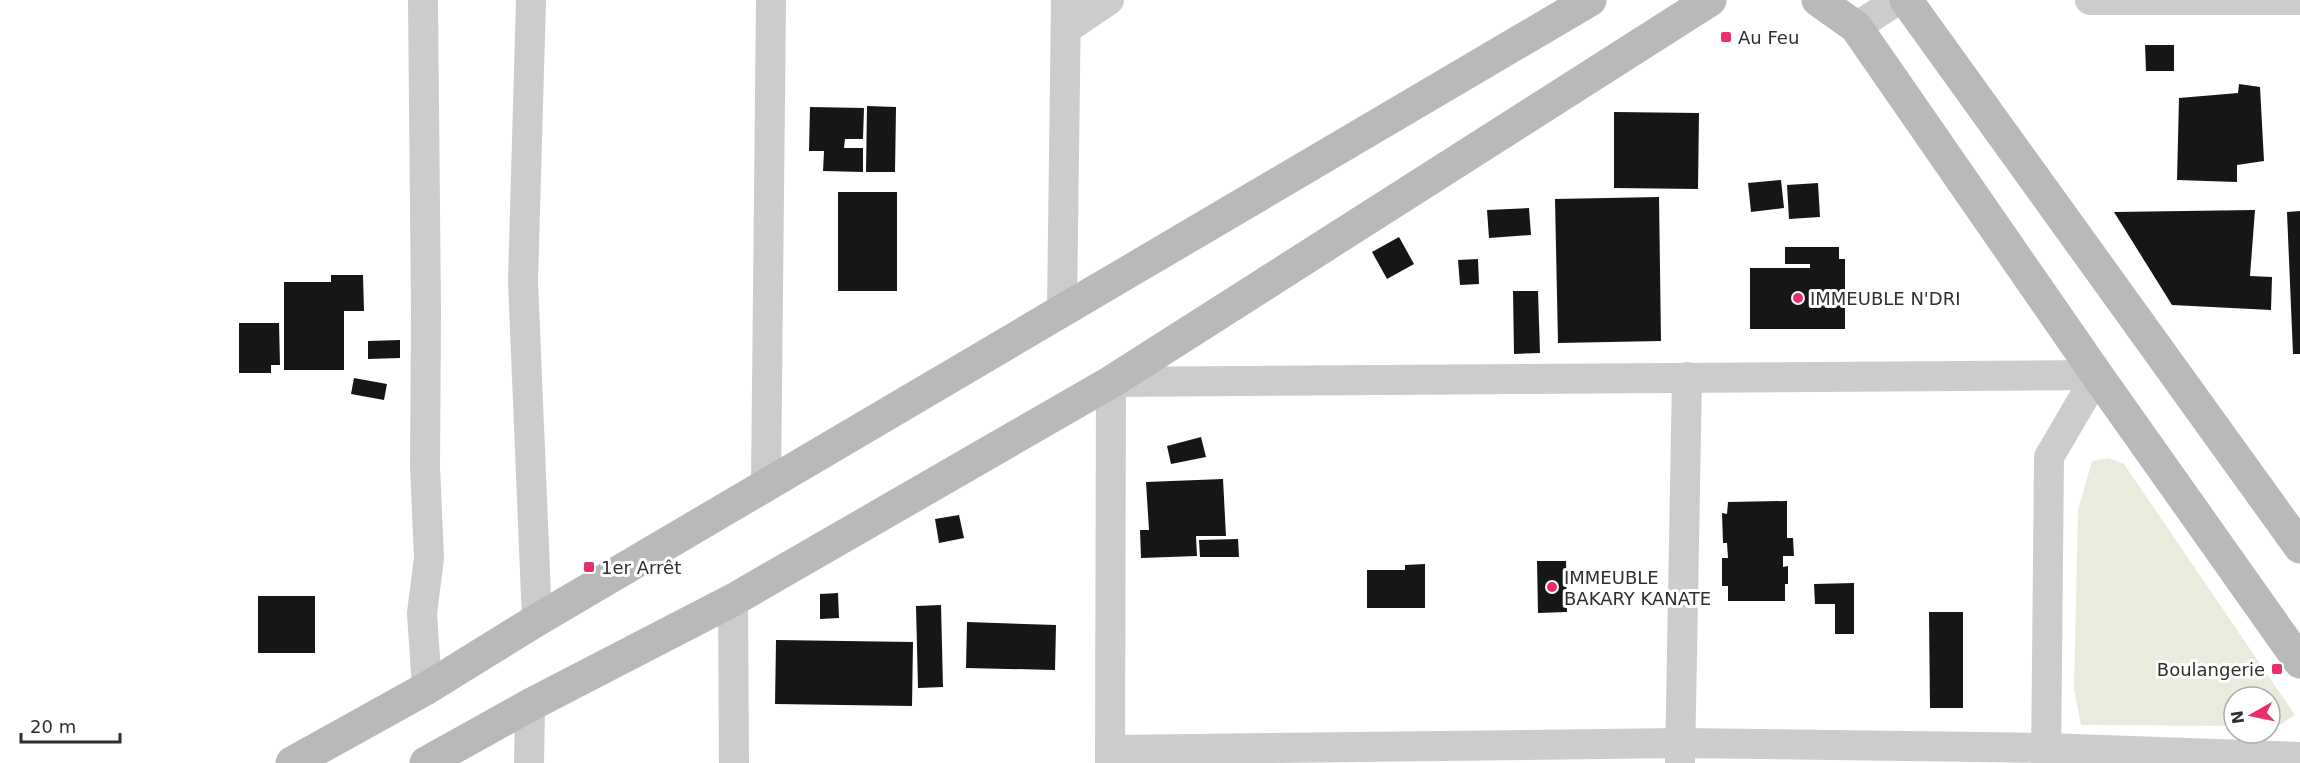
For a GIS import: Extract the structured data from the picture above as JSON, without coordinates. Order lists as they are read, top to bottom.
{
  "places": {
    "transit": ["Au Feu", "1er Arrêt", "Boulangerie"],
    "other": ["IMMEUBLE N'DRI", "IMMEUBLE BAKARY KANATE"]
  },
  "scale_bar": "20 m",
  "north": "left"
}
